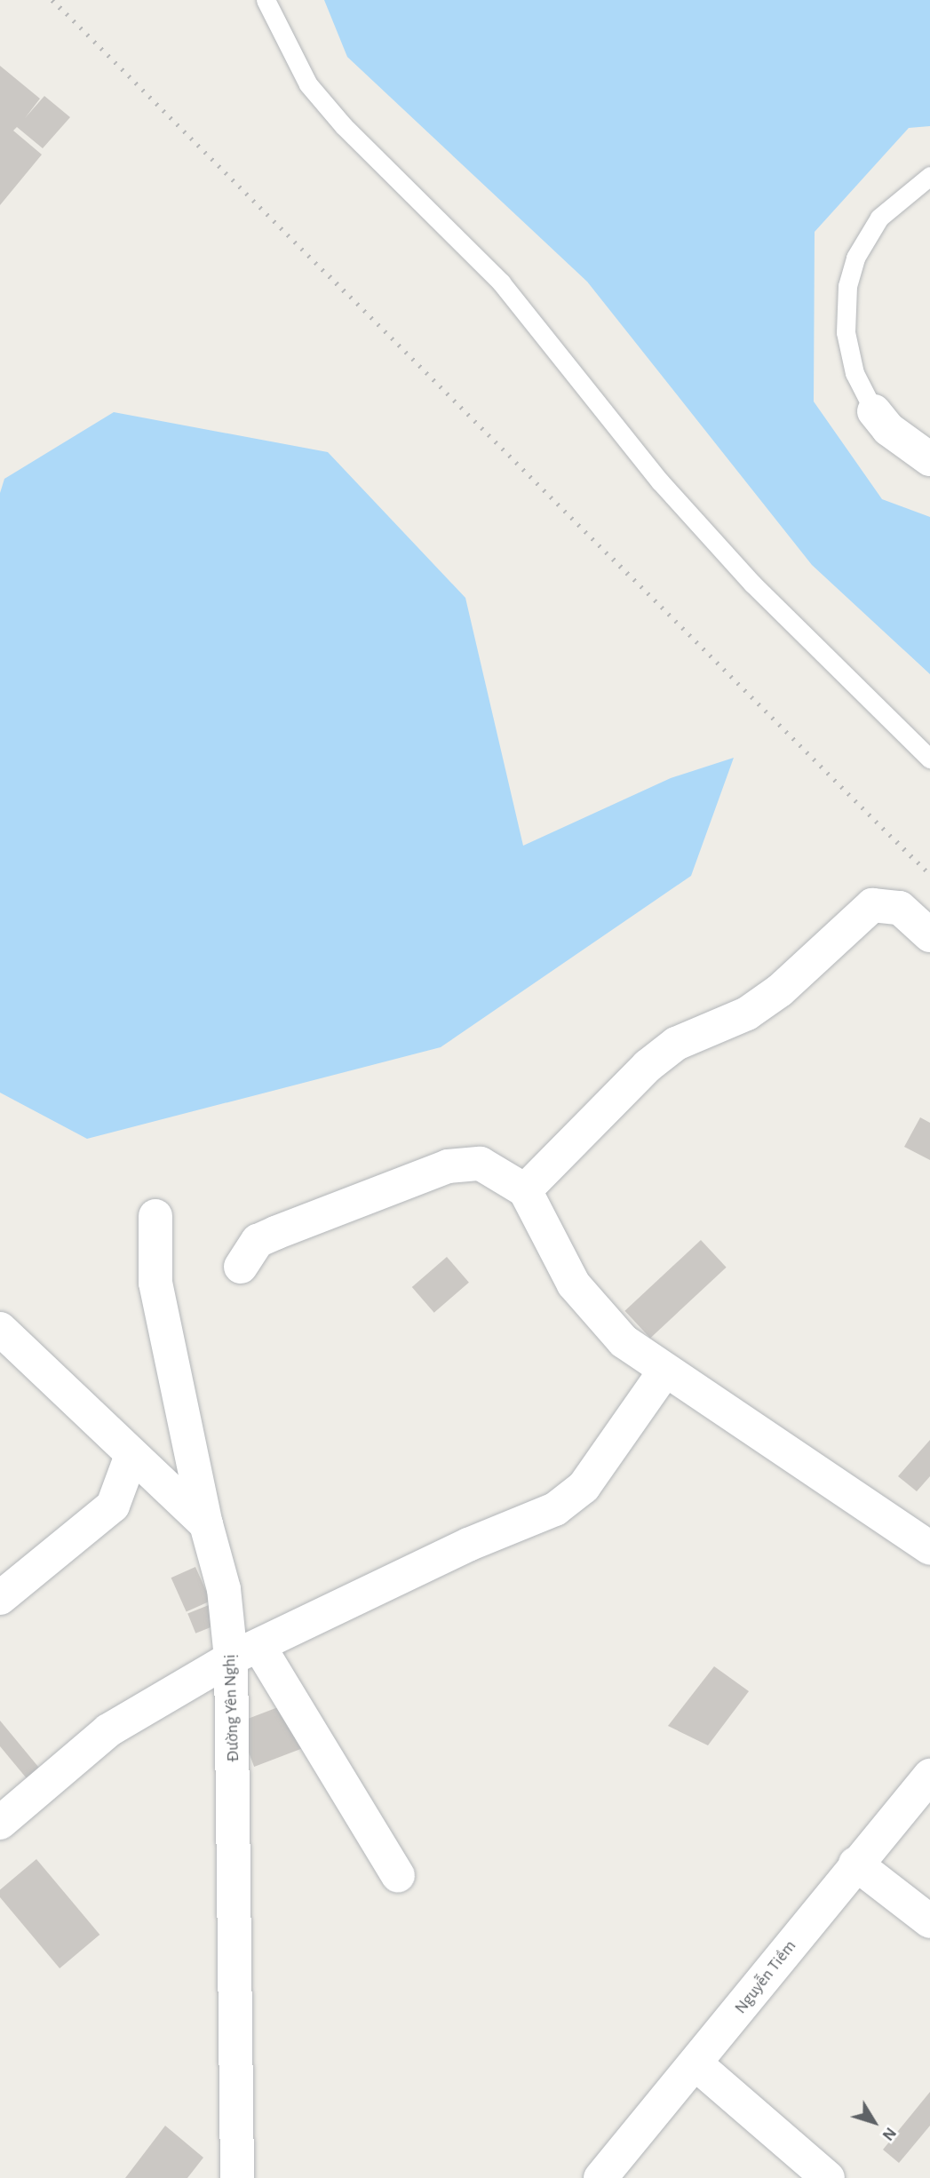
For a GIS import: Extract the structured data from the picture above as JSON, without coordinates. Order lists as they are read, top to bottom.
{
  "streets": {
    "street": ["Đường Yên Nghị", "Nguyễn Tiềm"]
  },
  "north": "bottom right"
}
